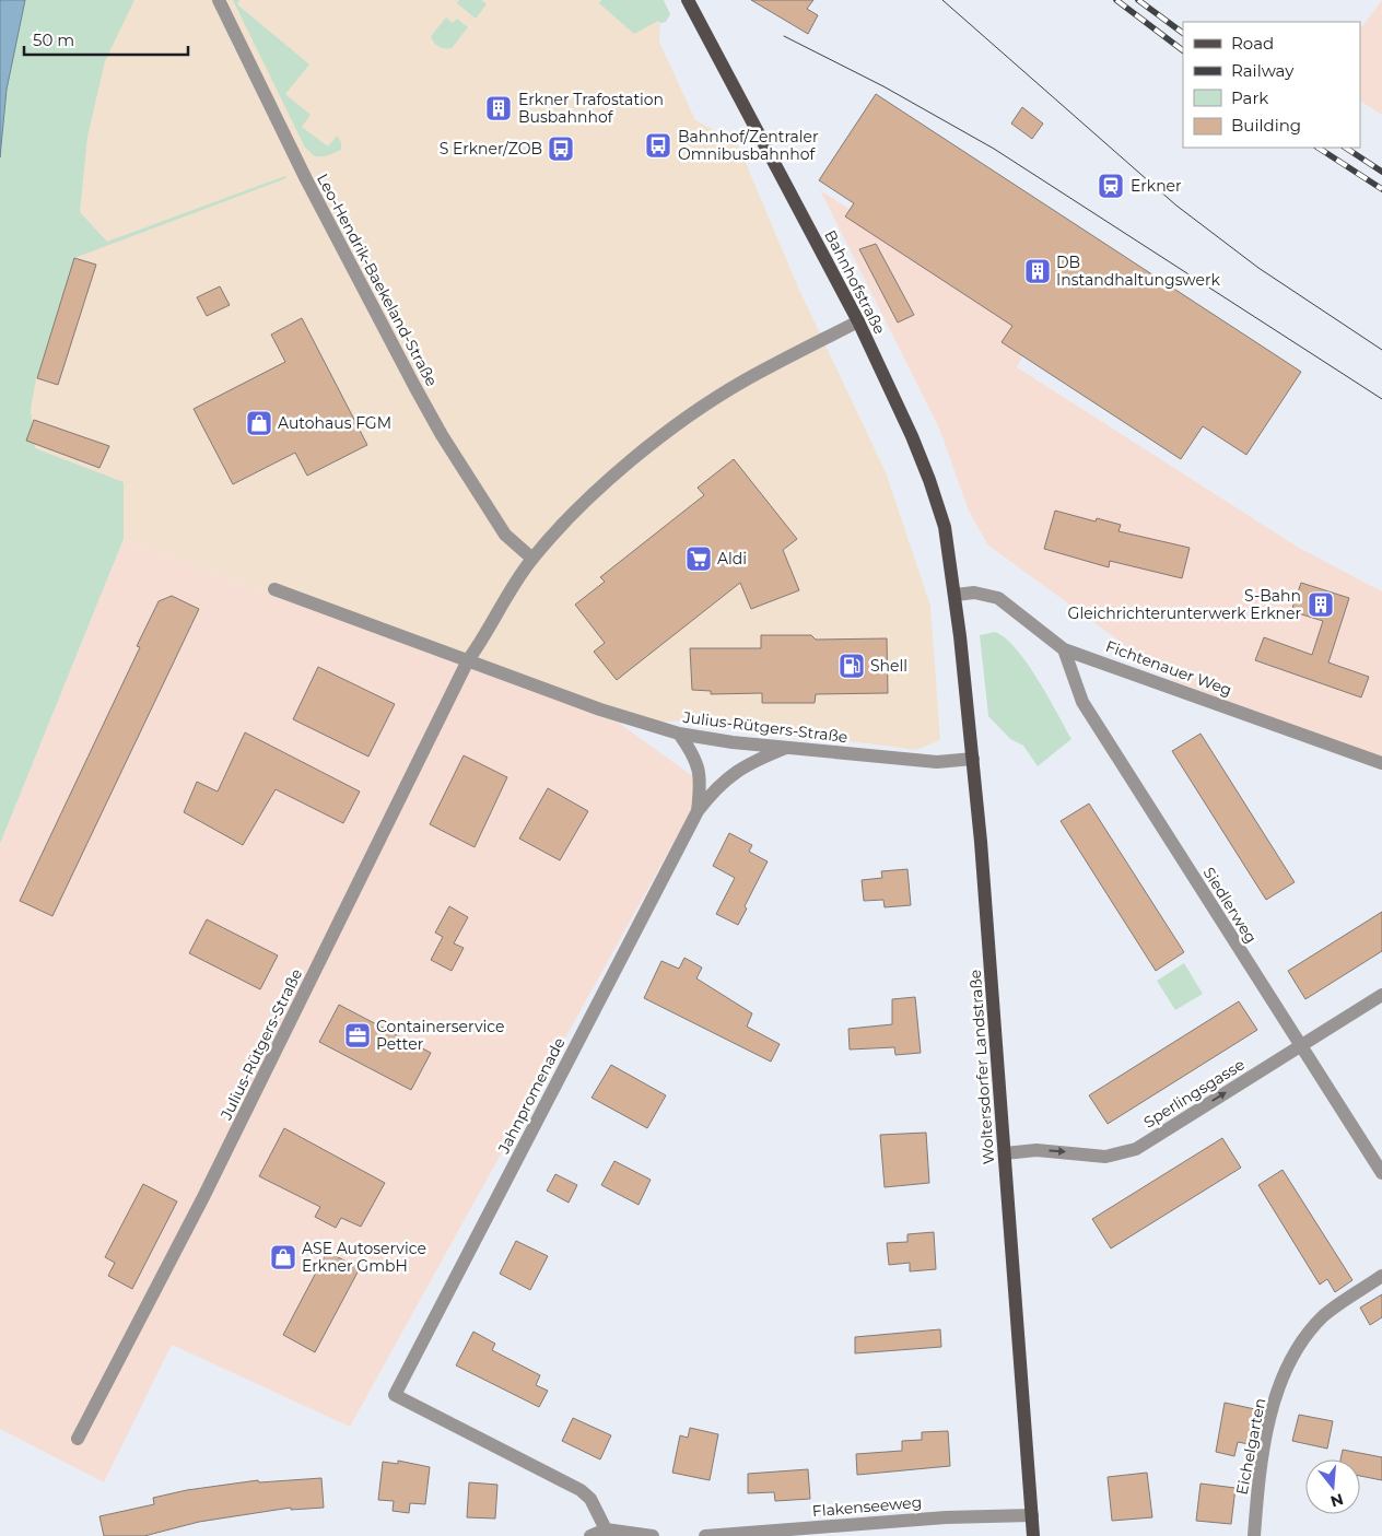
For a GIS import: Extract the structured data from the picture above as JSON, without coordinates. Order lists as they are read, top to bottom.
{
  "streets": {
    "main road": ["Bahnhofstraße", "Woltersdorfer Landstraße"],
    "street": [
      "Leo-Hendrik-Baekeland-Straße",
      "Fichtenauer Weg",
      "Julius-Rütgers-Straße",
      "Siedlerweg",
      "Sperlingsgasse",
      "Jahnpromenade",
      "Eichelgarten",
      "Flakenseeweg"
    ]
  },
  "crossings": [
    ["Leo-Hendrik-Baekeland-Straße", "Julius-Rütgers-Straße"],
    ["Bahnhofstraße", "Fichtenauer Weg"],
    ["Bahnhofstraße", "Julius-Rütgers-Straße"],
    ["Bahnhofstraße", "Woltersdorfer Landstraße"],
    ["Fichtenauer Weg", "Siedlerweg"],
    ["Fichtenauer Weg", "Woltersdorfer Landstraße"],
    ["Julius-Rütgers-Straße", "Woltersdorfer Landstraße"],
    ["Julius-Rütgers-Straße", "Jahnpromenade"],
    ["Siedlerweg", "Sperlingsgasse"],
    ["Woltersdorfer Landstraße", "Sperlingsgasse"],
    ["Woltersdorfer Landstraße", "Flakenseeweg"]
  ],
  "one_way": ["Sperlingsgasse"],
  "places": {
    "building": ["Erkner Trafostation Busbahnhof", "DB Instandhaltungswerk", "S-Bahn Gleichrichterunterwerk Erkner"],
    "bus stop": ["Bahnhof/Zentraler Omnibusbahnhof", "S Erkner/ZOB"],
    "station": ["Erkner"],
    "shop": ["Autohaus FGM", "ASE Autoservice Erkner GmbH"],
    "supermarket": ["Aldi"],
    "fuel station": ["Shell"],
    "office": ["Containerservice Petter"]
  },
  "legend": [
    "Road",
    "Railway",
    "Park",
    "Building"
  ],
  "scale_bar": "50 m",
  "north": "bottom"
}
